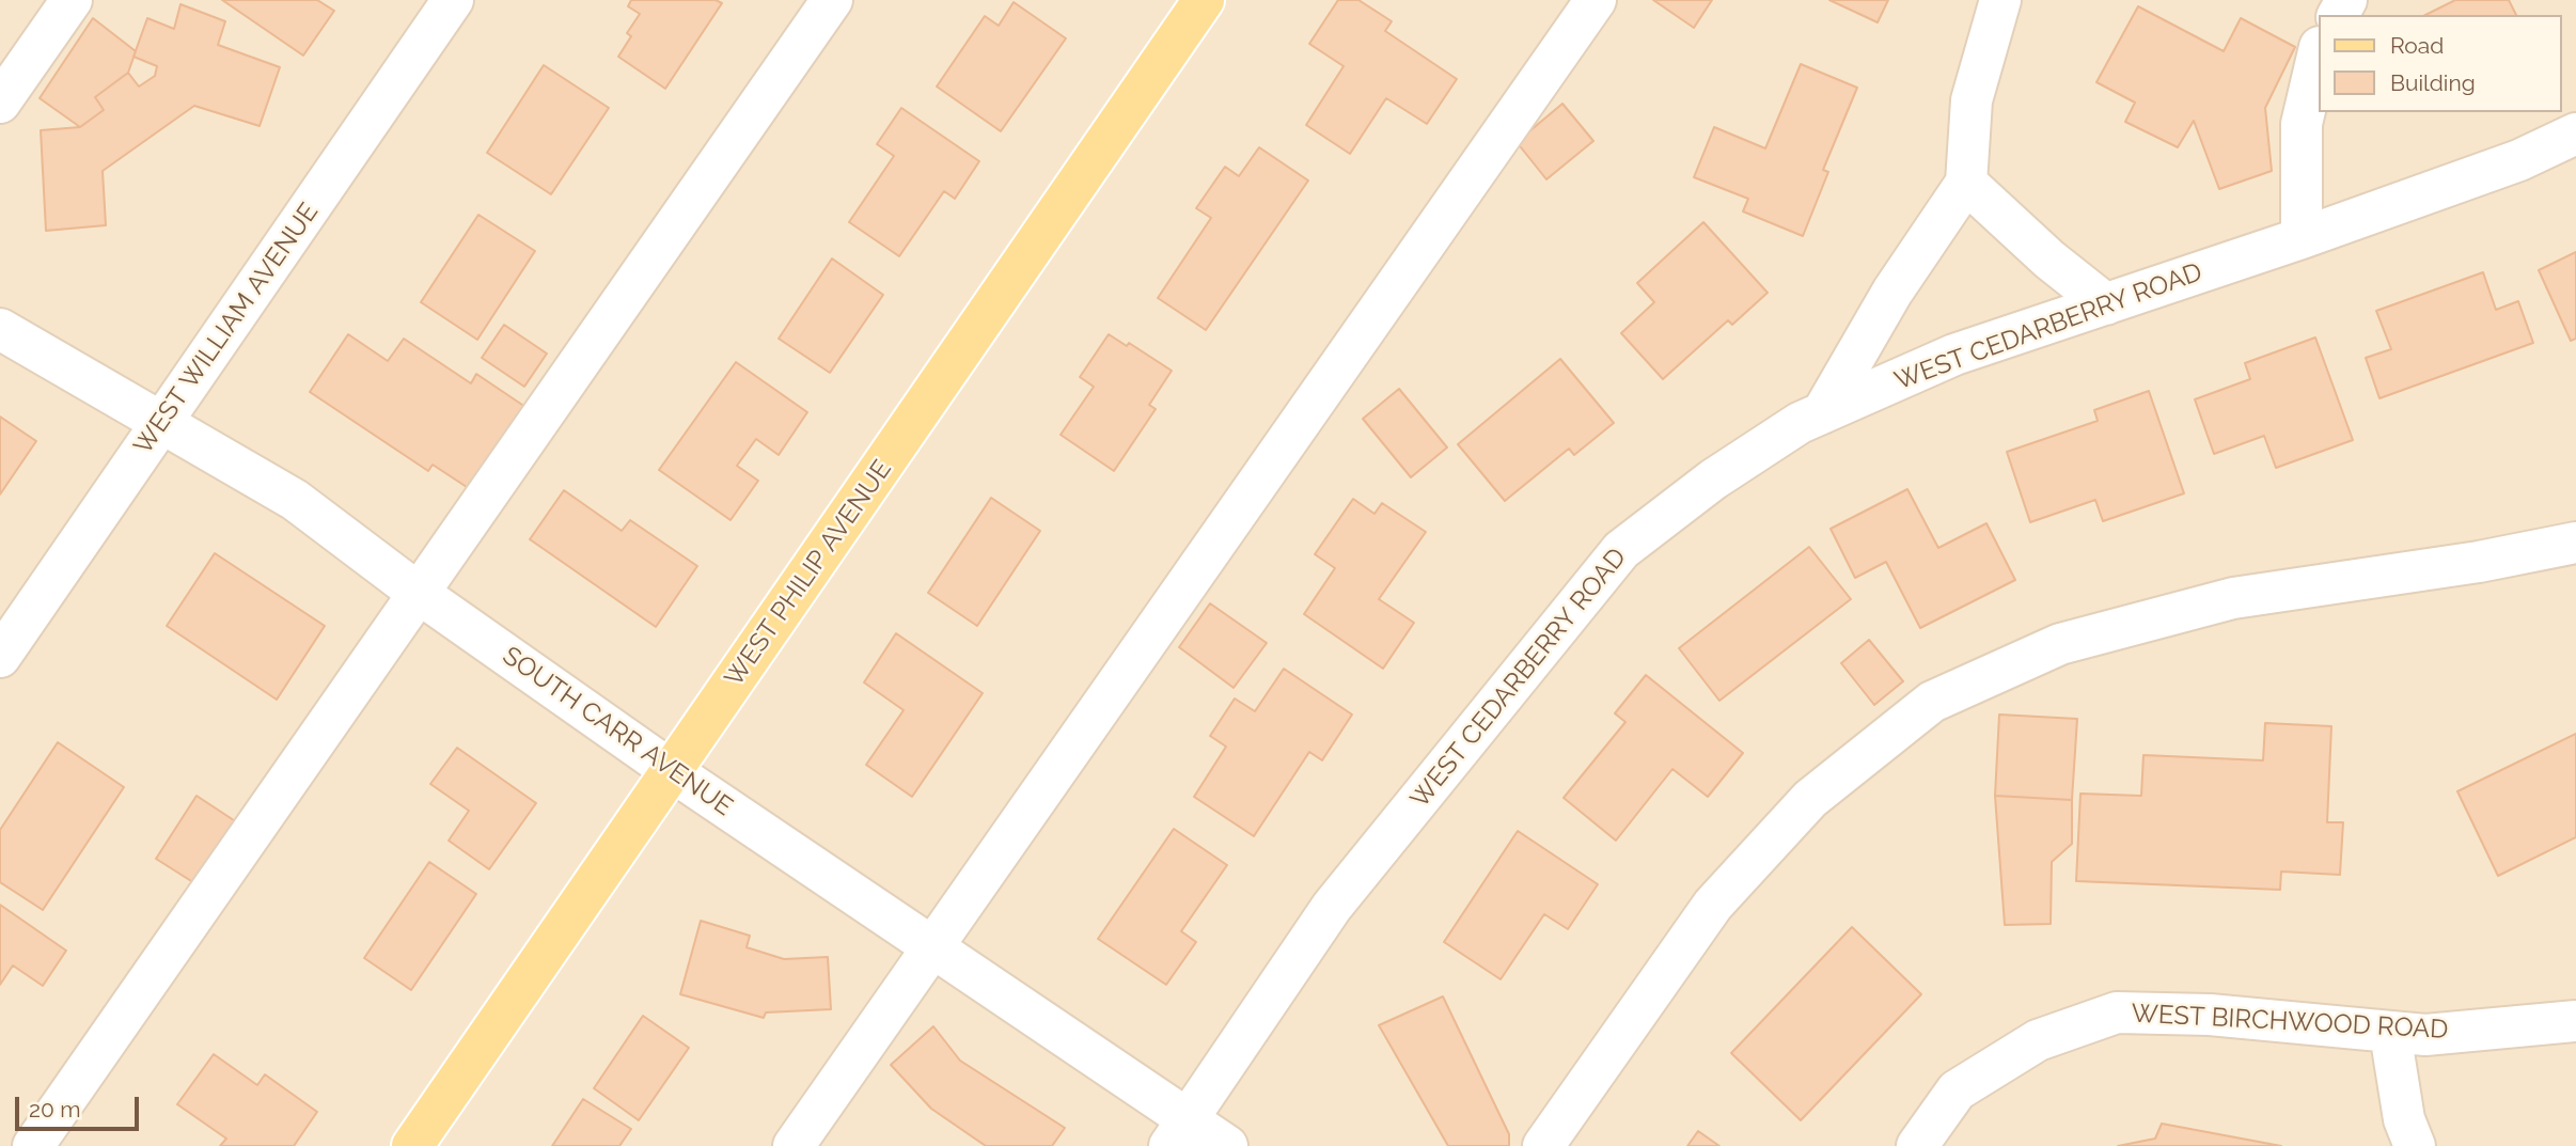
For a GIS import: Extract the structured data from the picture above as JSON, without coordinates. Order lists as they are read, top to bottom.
{
  "streets": {
    "main road": ["WEST PHILIP AVENUE"],
    "street": [
      "WEST CEDARBERRY ROAD",
      "WEST WILLIAM AVENUE",
      "SOUTH CARR AVENUE",
      "WEST BIRCHWOOD ROAD"
    ]
  },
  "crossings": [
    ["WEST CEDARBERRY ROAD", "SOUTH CARR AVENUE"],
    ["WEST WILLIAM AVENUE", "SOUTH CARR AVENUE"],
    ["WEST PHILIP AVENUE", "SOUTH CARR AVENUE"]
  ],
  "legend": ["Road", "Building"],
  "scale_bar": "20 m"
}
